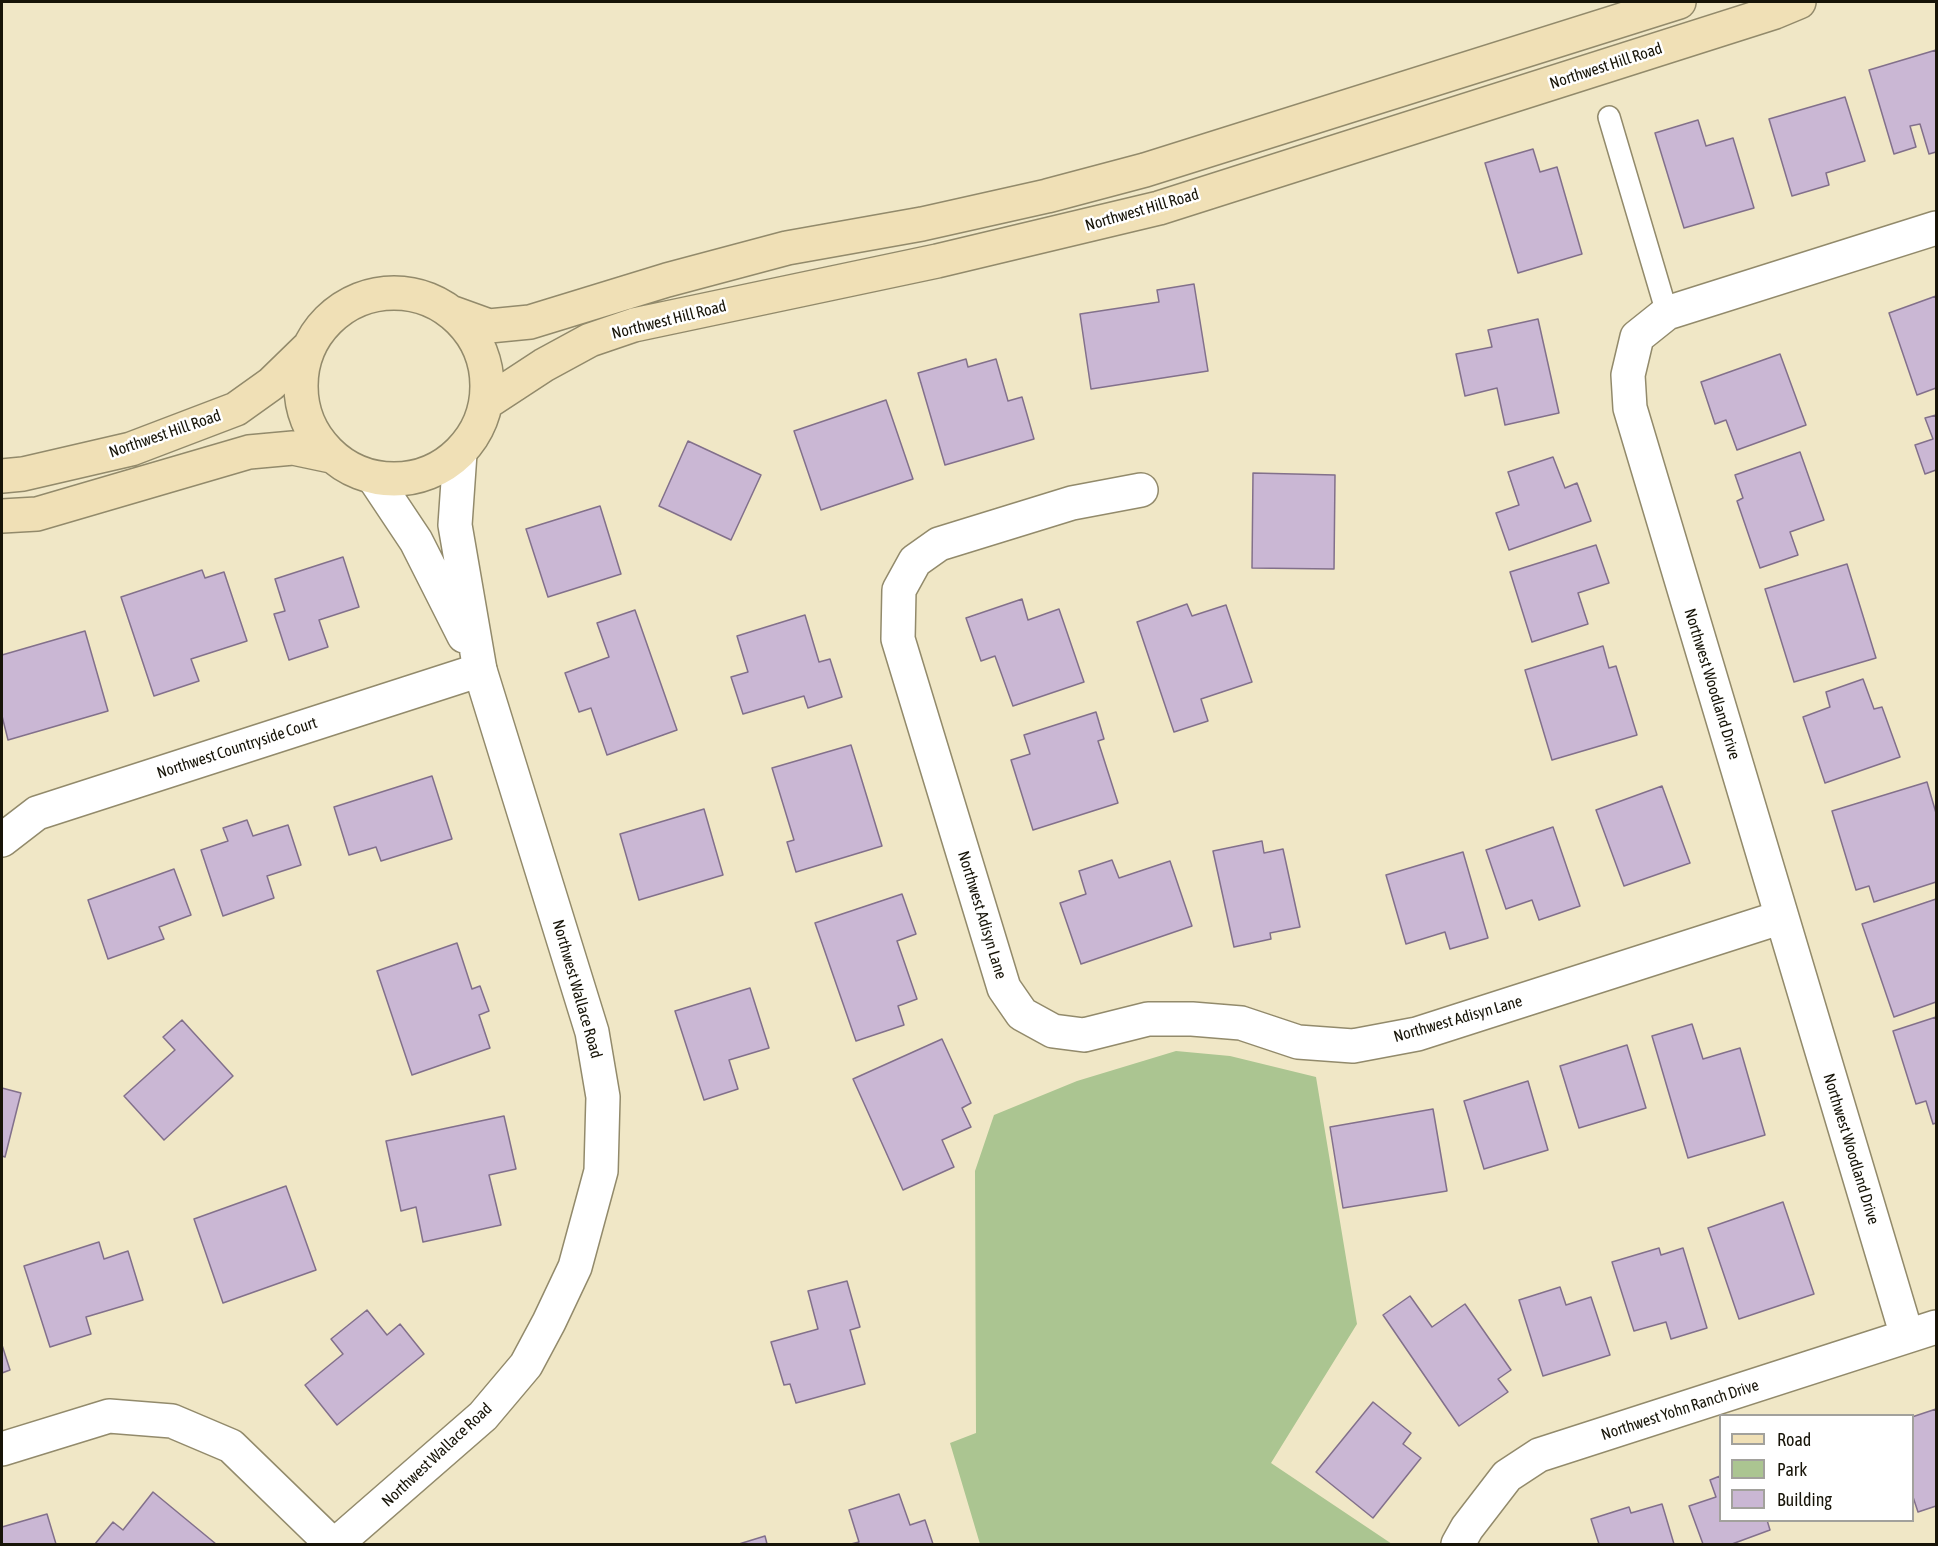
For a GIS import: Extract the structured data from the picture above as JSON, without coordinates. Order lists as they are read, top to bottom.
{
  "streets": {
    "main road": ["Northwest Hill Road"],
    "street": [
      "Northwest Woodland Drive",
      "Northwest Countryside Court",
      "Northwest Adisyn Lane",
      "Northwest Wallace Road",
      "Northwest Yohn Ranch Drive"
    ]
  },
  "crossings": [
    ["Northwest Hill Road", "Northwest Wallace Road"],
    ["Northwest Woodland Drive", "Northwest Adisyn Lane"],
    ["Northwest Woodland Drive", "Northwest Yohn Ranch Drive"],
    ["Northwest Countryside Court", "Northwest Wallace Road"]
  ],
  "legend": ["Road", "Park", "Building"]
}
